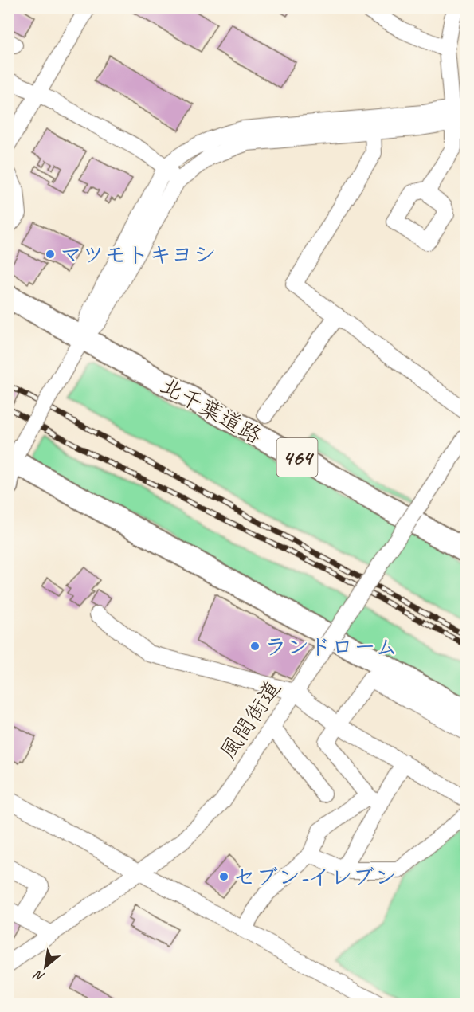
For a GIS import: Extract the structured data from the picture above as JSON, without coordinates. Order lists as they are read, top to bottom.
{
  "streets": {
    "highway": ["北千葉道路", "464"],
    "street": ["風間街道"]
  },
  "places": ["マツモトキヨシ", "ランドローム", "セブン-イレブン"],
  "north": "bottom left"
}
